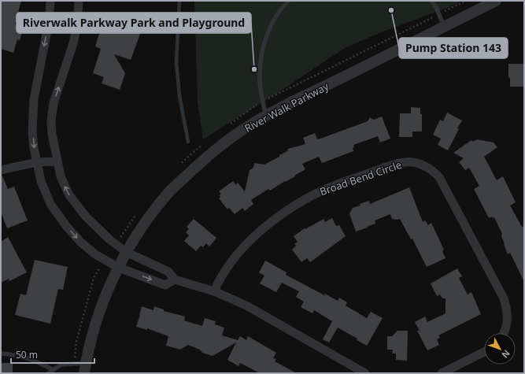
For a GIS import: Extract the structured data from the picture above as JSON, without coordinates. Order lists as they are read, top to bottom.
{
  "streets": {
    "street": ["River Walk Parkway", "Broad Bend Circle"]
  },
  "places": ["Pump Station 143", "Riverwalk Parkway Park and Playground"],
  "scale_bar": "50 m",
  "north": "bottom right"
}
